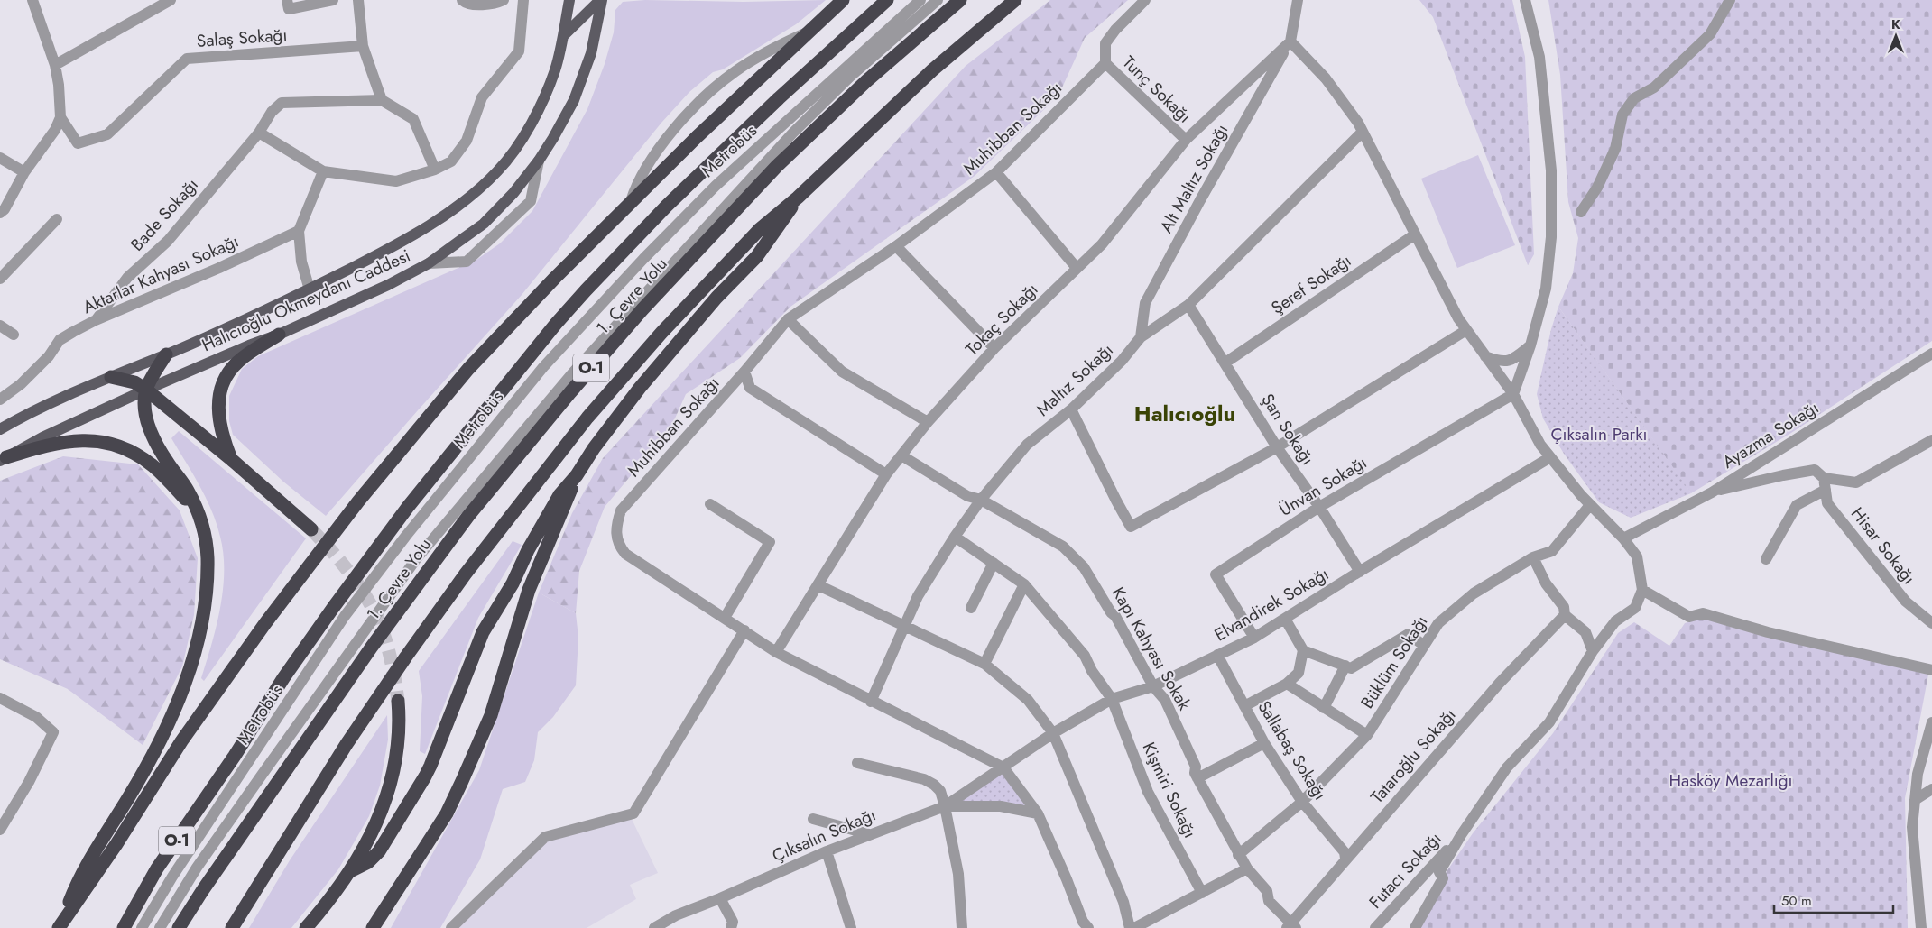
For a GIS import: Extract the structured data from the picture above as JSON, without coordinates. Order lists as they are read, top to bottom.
{
  "streets": {
    "highway": ["1. Çevre Yolu", "O-1"],
    "main road": ["Halıcıoğlu Okmeydanı Caddesi"],
    "street": [
      "Salaş Sokağı",
      "Tunç Sokağı",
      "Muhibban Sokağı",
      "Metrobüs",
      "Alt Maltız Sokağı",
      "Bade Sokağı",
      "Aktarlar Kahyası Sokağı",
      "Şeref Sokağı",
      "Tokaç Sokağı",
      "Maltız Sokağı",
      "Şan Sokağı",
      "Ayazma Sokağı",
      "Ünvan Sokağı",
      "Hisar Sokağı",
      "Elvandirek Sokağı",
      "Kapı Kahyası Sokak",
      "Büklüm Sokağı",
      "Sallabaş Sokağı",
      "Tataroğlu Sokağı",
      "Kişmiri Sokağı",
      "Çıksalın Sokağı",
      "Futacı Sokağı"
    ]
  },
  "crossings": [
    ["Tunç Sokağı", "Muhibban Sokağı"],
    ["Tunç Sokağı", "Tokaç Sokağı"],
    ["Muhibban Sokağı", "Tokaç Sokağı"],
    ["Muhibban Sokağı", "Maltız Sokağı"],
    ["Muhibban Sokağı", "Elvandirek Sokağı"],
    ["Muhibban Sokağı", "Çıksalın Sokağı"],
    ["Alt Maltız Sokağı", "Tokaç Sokağı"],
    ["Alt Maltız Sokağı", "Maltız Sokağı"],
    ["Bade Sokağı", "Aktarlar Kahyası Sokağı"],
    ["Şeref Sokağı", "Şan Sokağı"],
    ["Tokaç Sokağı", "Kapı Kahyası Sokak"],
    ["Maltız Sokağı", "Şan Sokağı"],
    ["Maltız Sokağı", "Kapı Kahyası Sokak"],
    ["Maltız Sokağı", "Kişmiri Sokağı"],
    ["Şan Sokağı", "Ünvan Sokağı"],
    ["Şan Sokağı", "Elvandirek Sokağı"],
    ["Ünvan Sokağı", "Elvandirek Sokağı"],
    ["Elvandirek Sokağı", "Kapı Kahyası Sokak"],
    ["Elvandirek Sokağı", "Sallabaş Sokağı"],
    ["Elvandirek Sokağı", "Kişmiri Sokağı"],
    ["Elvandirek Sokağı", "Çıksalın Sokağı"],
    ["Kapı Kahyası Sokak", "Büklüm Sokağı"],
    ["Kapı Kahyası Sokak", "Tataroğlu Sokağı"],
    ["Büklüm Sokağı", "Sallabaş Sokağı"],
    ["Sallabaş Sokağı", "Tataroğlu Sokağı"]
  ],
  "districts": ["Halıcıoğlu"],
  "parks": ["Çıksalın Parkı", "Hasköy Mezarlığı"],
  "scale_bar": "50 m",
  "north": "top"
}
